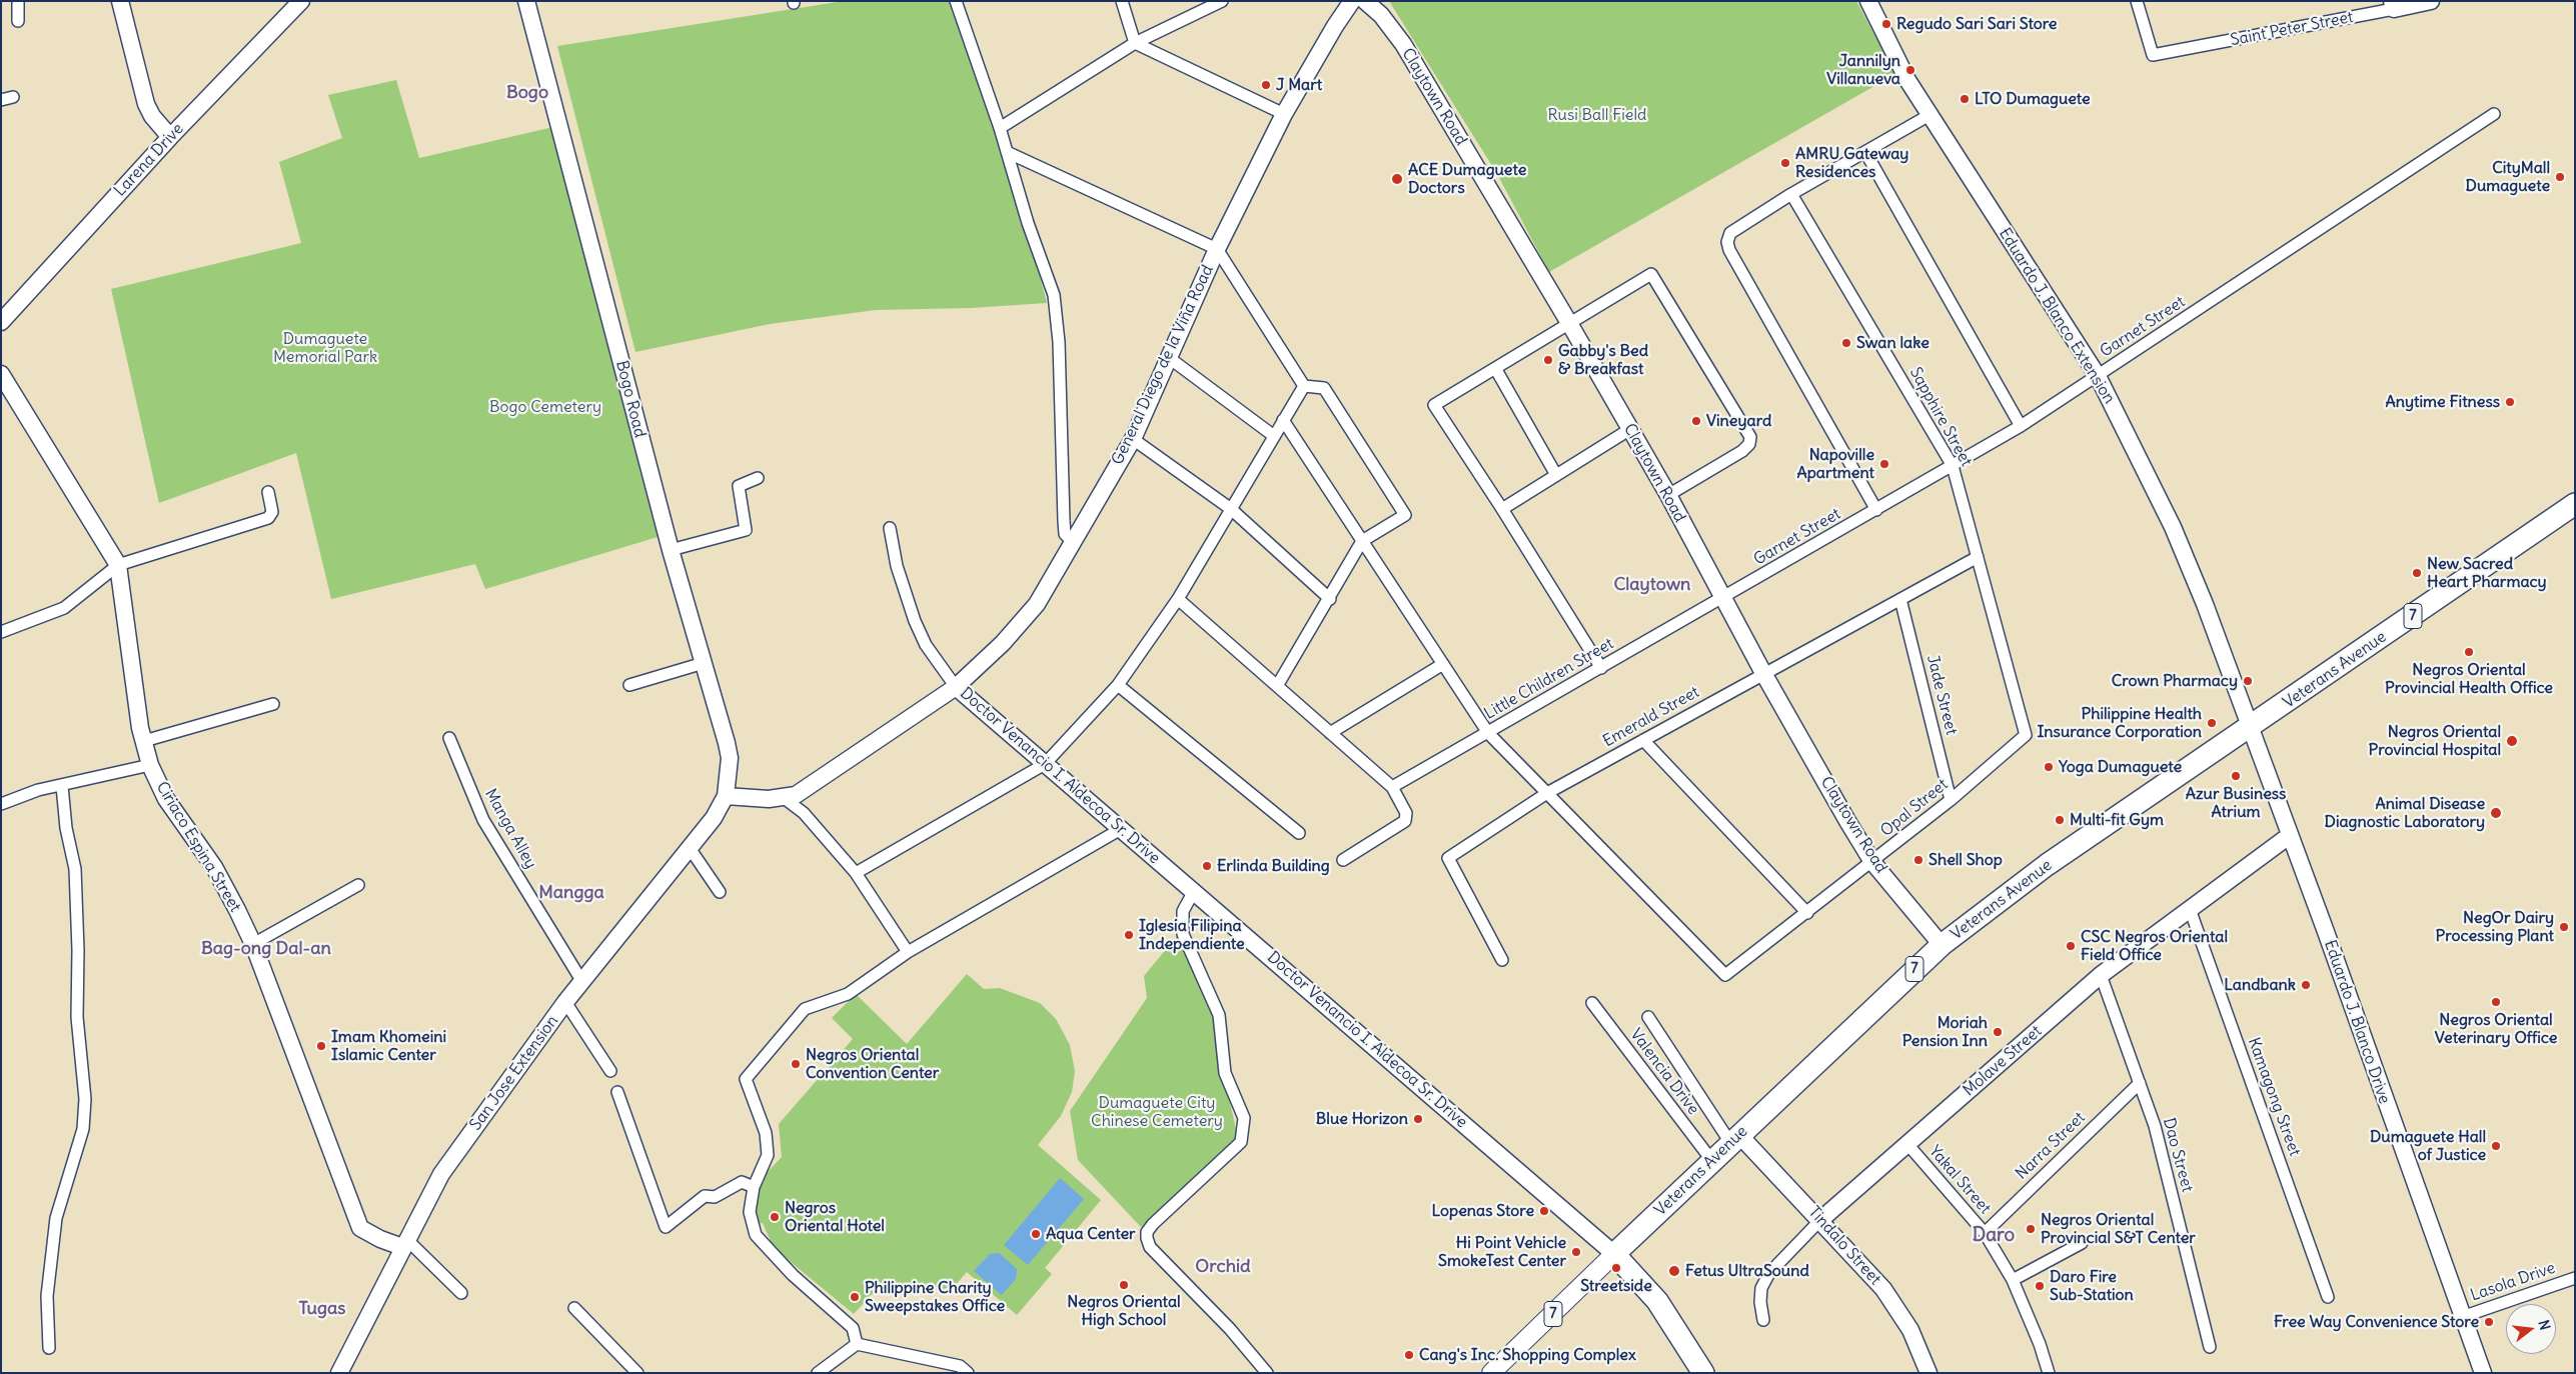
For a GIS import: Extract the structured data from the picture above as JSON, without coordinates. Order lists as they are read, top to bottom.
{
  "streets": {
    "highway": ["7", "Veterans Avenue", "Doctor Venancio I. Aldecoa Sr. Drive"],
    "street": [
      "Saint Peter Street",
      "Claytown Road",
      "Larena Drive",
      "Eduardo J. Blanco Extension",
      "Garnet Street",
      "General Diego de la Viña Road",
      "Bogo Road",
      "Sapphire Street",
      "Little Children Street",
      "Jade Street",
      "Emerald Street",
      "Opal Street",
      "Manga Alley",
      "Ciriaco Espina Street",
      "Eduardo J. Blanco Drive",
      "Molave Street",
      "Valencia Drive",
      "San Jose Extension",
      "Kamagong Street",
      "Narra Street",
      "Dao Street",
      "Yakal Street",
      "Tindalo Street",
      "Lasola Drive"
    ]
  },
  "crossings": [
    ["Claytown Road", "Garnet Street"],
    ["Claytown Road", "Veterans Avenue"],
    ["Claytown Road", "Little Children Street"],
    ["Claytown Road", "Emerald Street"],
    ["Claytown Road", "Opal Street"],
    ["Eduardo J. Blanco Extension", "Garnet Street"],
    ["Eduardo J. Blanco Extension", "Veterans Avenue"],
    ["Eduardo J. Blanco Extension", "Eduardo J. Blanco Drive"],
    ["Garnet Street", "Sapphire Street"],
    ["Garnet Street", "Little Children Street"],
    ["General Diego de la Viña Road", "Bogo Road"],
    ["General Diego de la Viña Road", "Doctor Venancio I. Aldecoa Sr. Drive"],
    ["General Diego de la Viña Road", "San Jose Extension"],
    ["Bogo Road", "San Jose Extension"],
    ["Sapphire Street", "Emerald Street"],
    ["Sapphire Street", "Opal Street"],
    ["Veterans Avenue", "Doctor Venancio I. Aldecoa Sr. Drive"],
    ["Veterans Avenue", "Eduardo J. Blanco Drive"],
    ["Veterans Avenue", "Valencia Drive"],
    ["Veterans Avenue", "Tindalo Street"],
    ["Jade Street", "Emerald Street"],
    ["Jade Street", "Opal Street"],
    ["Emerald Street", "Opal Street"],
    ["Manga Alley", "San Jose Extension"],
    ["Ciriaco Espina Street", "San Jose Extension"],
    ["Eduardo J. Blanco Drive", "Molave Street"],
    ["Eduardo J. Blanco Drive", "Lasola Drive"],
    ["Molave Street", "Kamagong Street"],
    ["Molave Street", "Dao Street"],
    ["Molave Street", "Yakal Street"],
    ["Molave Street", "Tindalo Street"],
    ["Narra Street", "Dao Street"],
    ["Narra Street", "Yakal Street"]
  ],
  "districts": [
    "Bogo",
    "Claytown",
    "Mangga",
    "Bag-ong Dal-an",
    "Daro",
    "Orchid",
    "Tugas"
  ],
  "parks": [
    "Rusi Ball Field",
    "Dumaguete Memorial Park",
    "Bogo Cemetery",
    "Dumaguete City Chinese Cemetery"
  ],
  "places": [
    "Regudo Sari Sari Store",
    "Jannilyn Villanueva",
    "J Mart",
    "LTO Dumaguete",
    "AMRU Gateway Residences",
    "CityMall Dumaguete",
    "ACE Dumaguete Doctors",
    "Swan lake",
    "Gabby's Bed & Breakfast",
    "Anytime Fitness",
    "Vineyard",
    "Napoville Apartment",
    "New Sacred Heart Pharmacy",
    "Negros Oriental Provincial Health Office",
    "Crown Pharmacy",
    "Philippine Health Insurance Corporation",
    "Negros Oriental Provincial Hospital",
    "Yoga Dumaguete",
    "Azur Business Atrium",
    "Animal Disease Diagnostic Laboratory",
    "Multi-fit Gym",
    "Shell Shop",
    "Erlinda Building",
    "NegOr Dairy Processing Plant",
    "Iglesia Filipina Independiente",
    "CSC Negros Oriental Field Office",
    "Landbank",
    "Negros Oriental Veterinary Office",
    "Moriah Pension Inn",
    "Imam Khomeini Islamic Center",
    "Negros Oriental Convention Center",
    "Blue Horizon",
    "Dumaguete Hall of Justice",
    "Lopenas Store",
    "Negros Oriental Hotel",
    "Negros Oriental Provincial S&T Center",
    "Aqua Center",
    "Hi Point Vehicle SmokeTest Center",
    "Streetside",
    "Fetus UltraSound",
    "Negros Oriental High School",
    "Daro Fire Sub-Station",
    "Philippine Charity Sweepstakes Office",
    "Free Way Convenience Store",
    "Cang's Inc. Shopping Complex"
  ],
  "north": "right"
}
